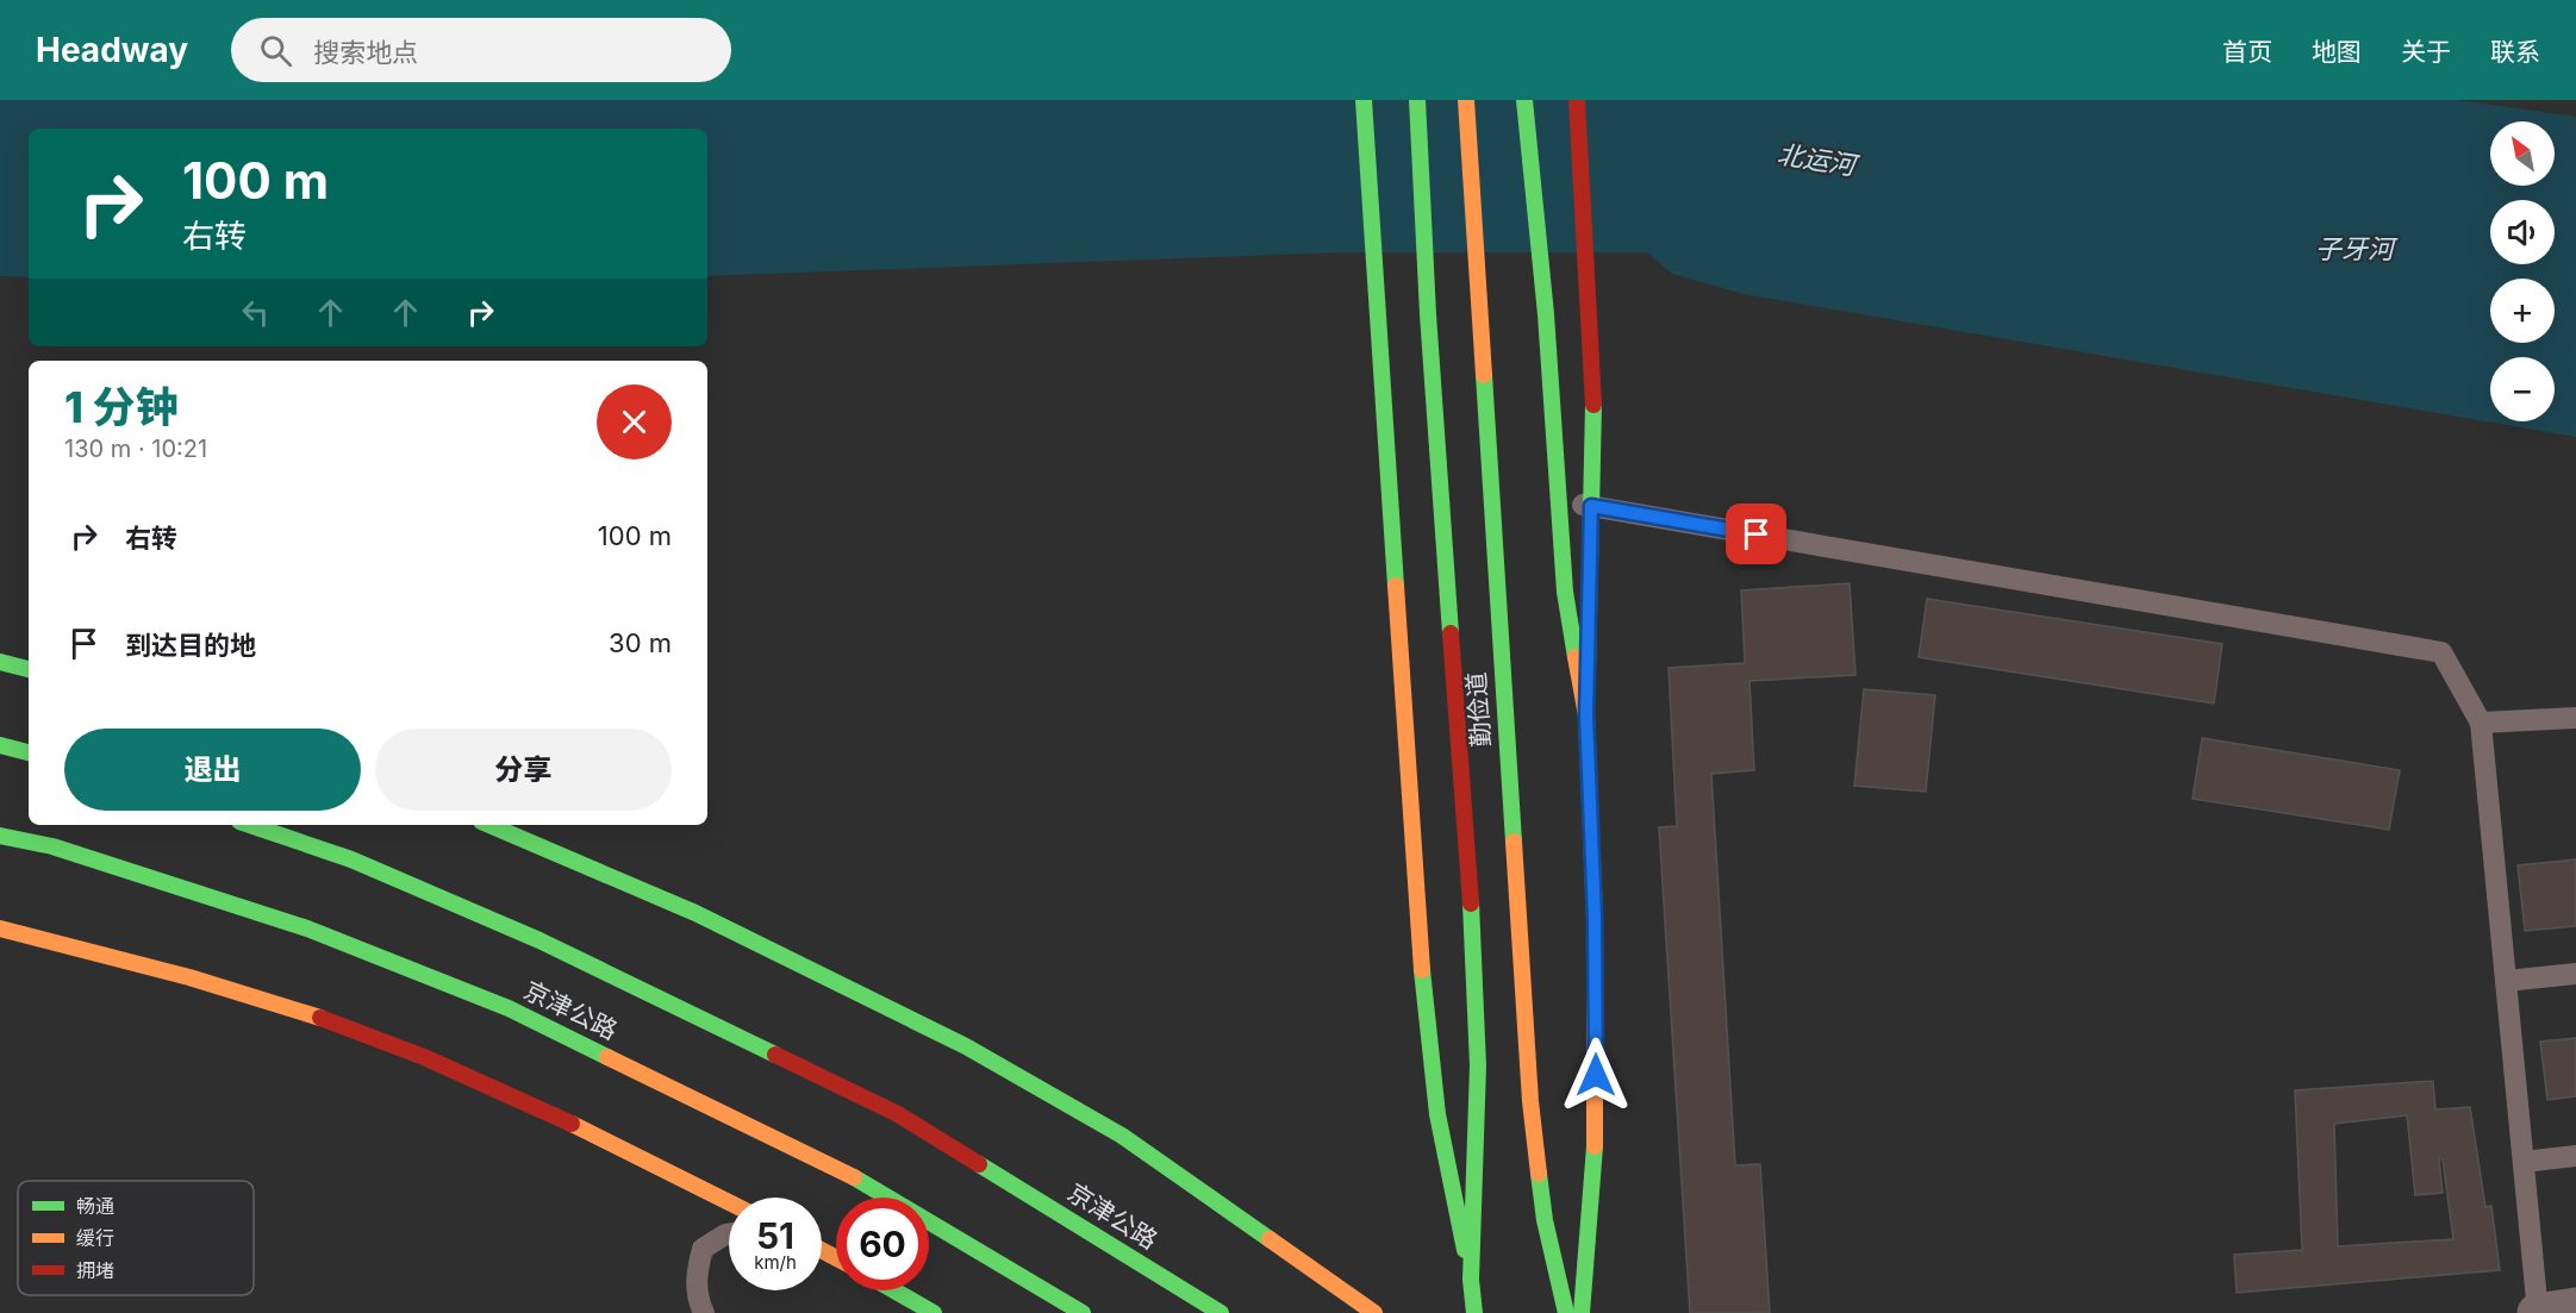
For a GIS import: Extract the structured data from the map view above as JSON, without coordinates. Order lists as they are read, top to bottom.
{
  "streets": {
    "main road": ["勤俭道", "京津公路"]
  },
  "water": ["北运河", "子牙河"],
  "legend": ["畅通", "缓行", "拥堵"],
  "north": "top left",
  "page": {
    "header": "Headway",
    "search": "搜索地点",
    "nav": [
      "首页",
      "地图",
      "关于",
      "联系"
    ],
    "map_buttons": ["+", "−"],
    "turn": ["100 m", "右转"],
    "heading": ["1 分钟", "130 m · 10:21"],
    "list": [
      {
        "name": "右转",
        "value": "100 m"
      },
      {
        "name": "到达目的地",
        "value": "30 m"
      }
    ],
    "buttons": ["退出", "分享"],
    "speed": "51 km/h",
    "limit": "60"
  }
}
